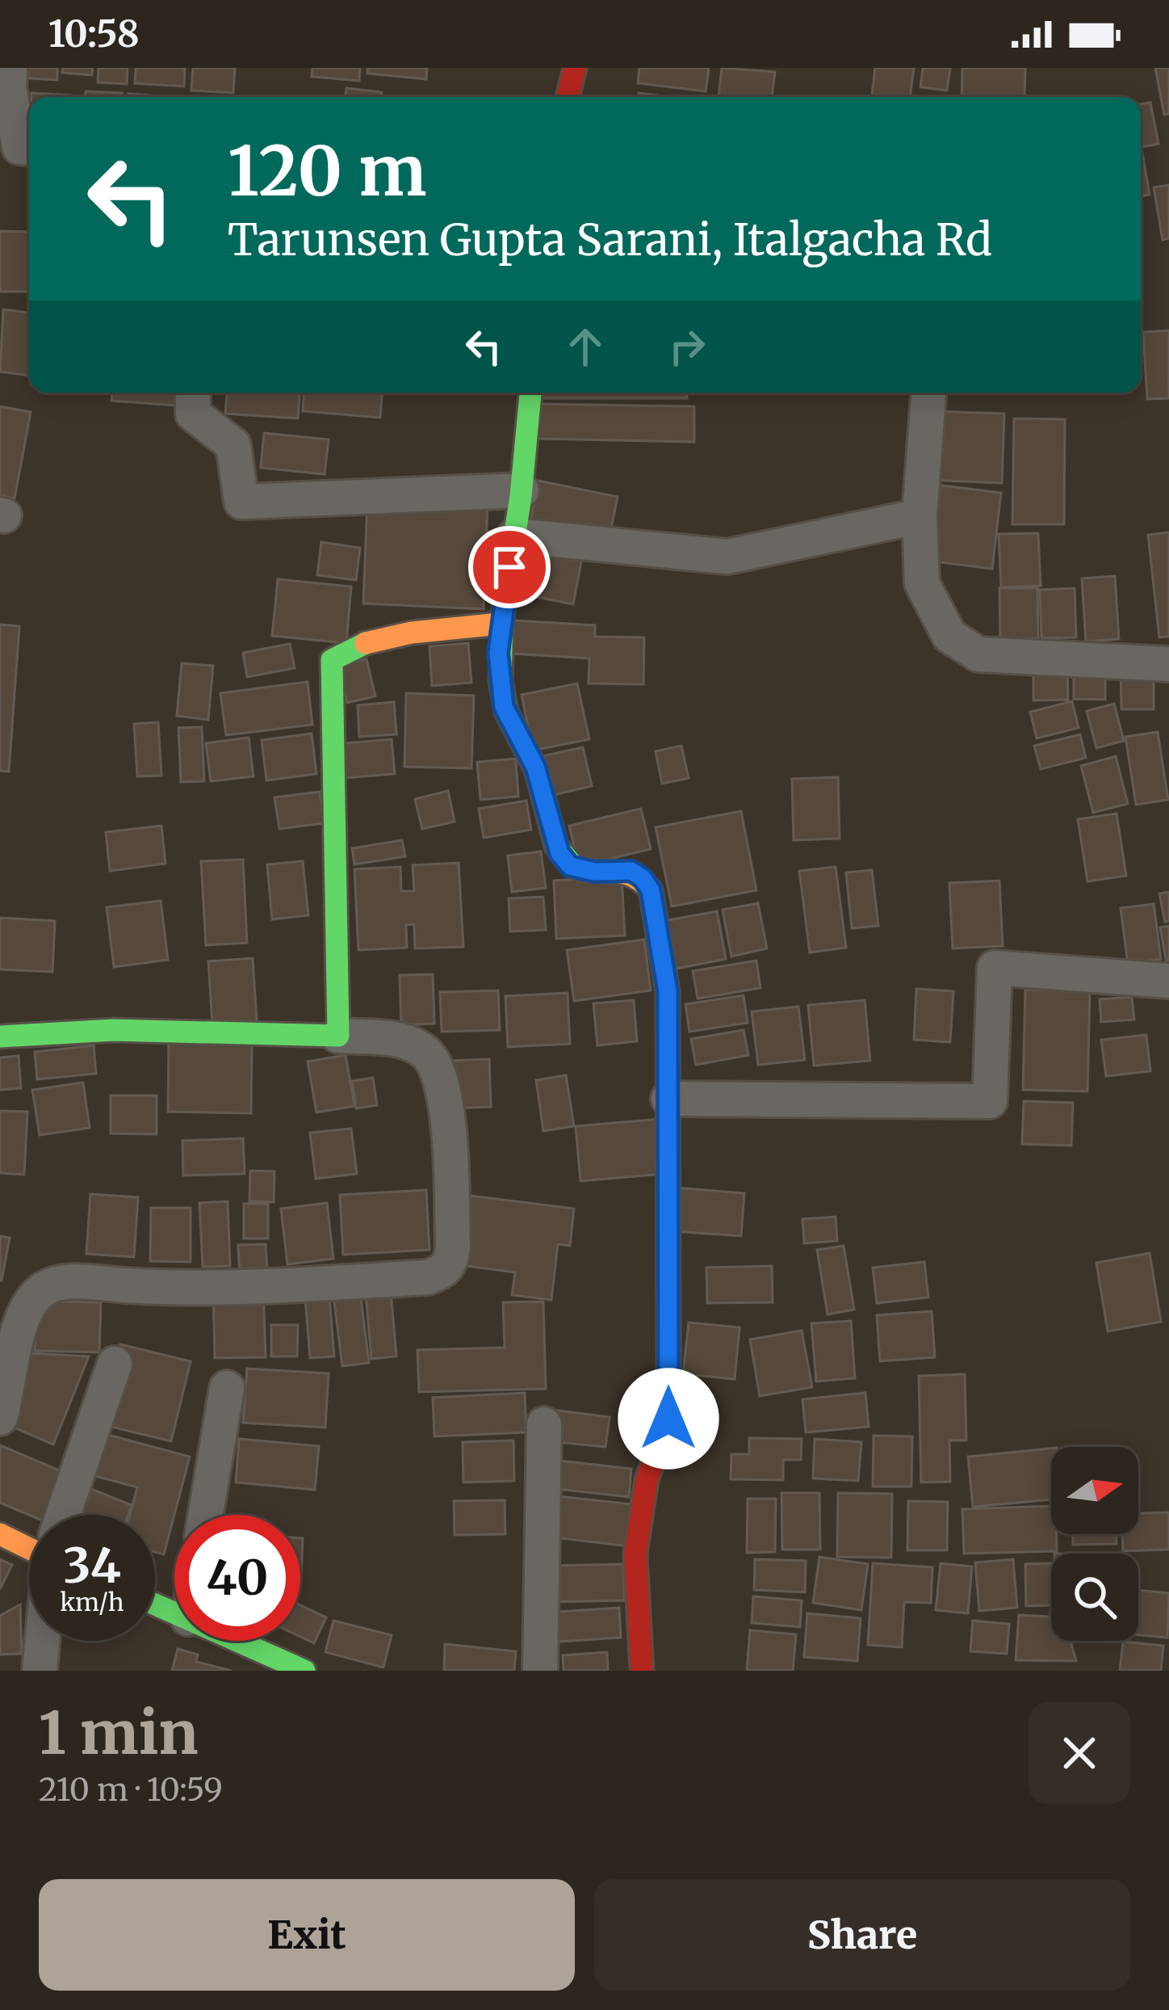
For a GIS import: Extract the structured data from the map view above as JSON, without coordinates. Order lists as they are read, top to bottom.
{
  "north": "right",
  "page": {
    "status": "10:58",
    "turn": ["120 m", "Tarunsen Gupta Sarani, Italgacha Rd"],
    "speed": "34 km/h",
    "limit": "40",
    "heading": ["1 min", "210 m · 10:59"],
    "buttons": ["Exit", "Share"]
  }
}
